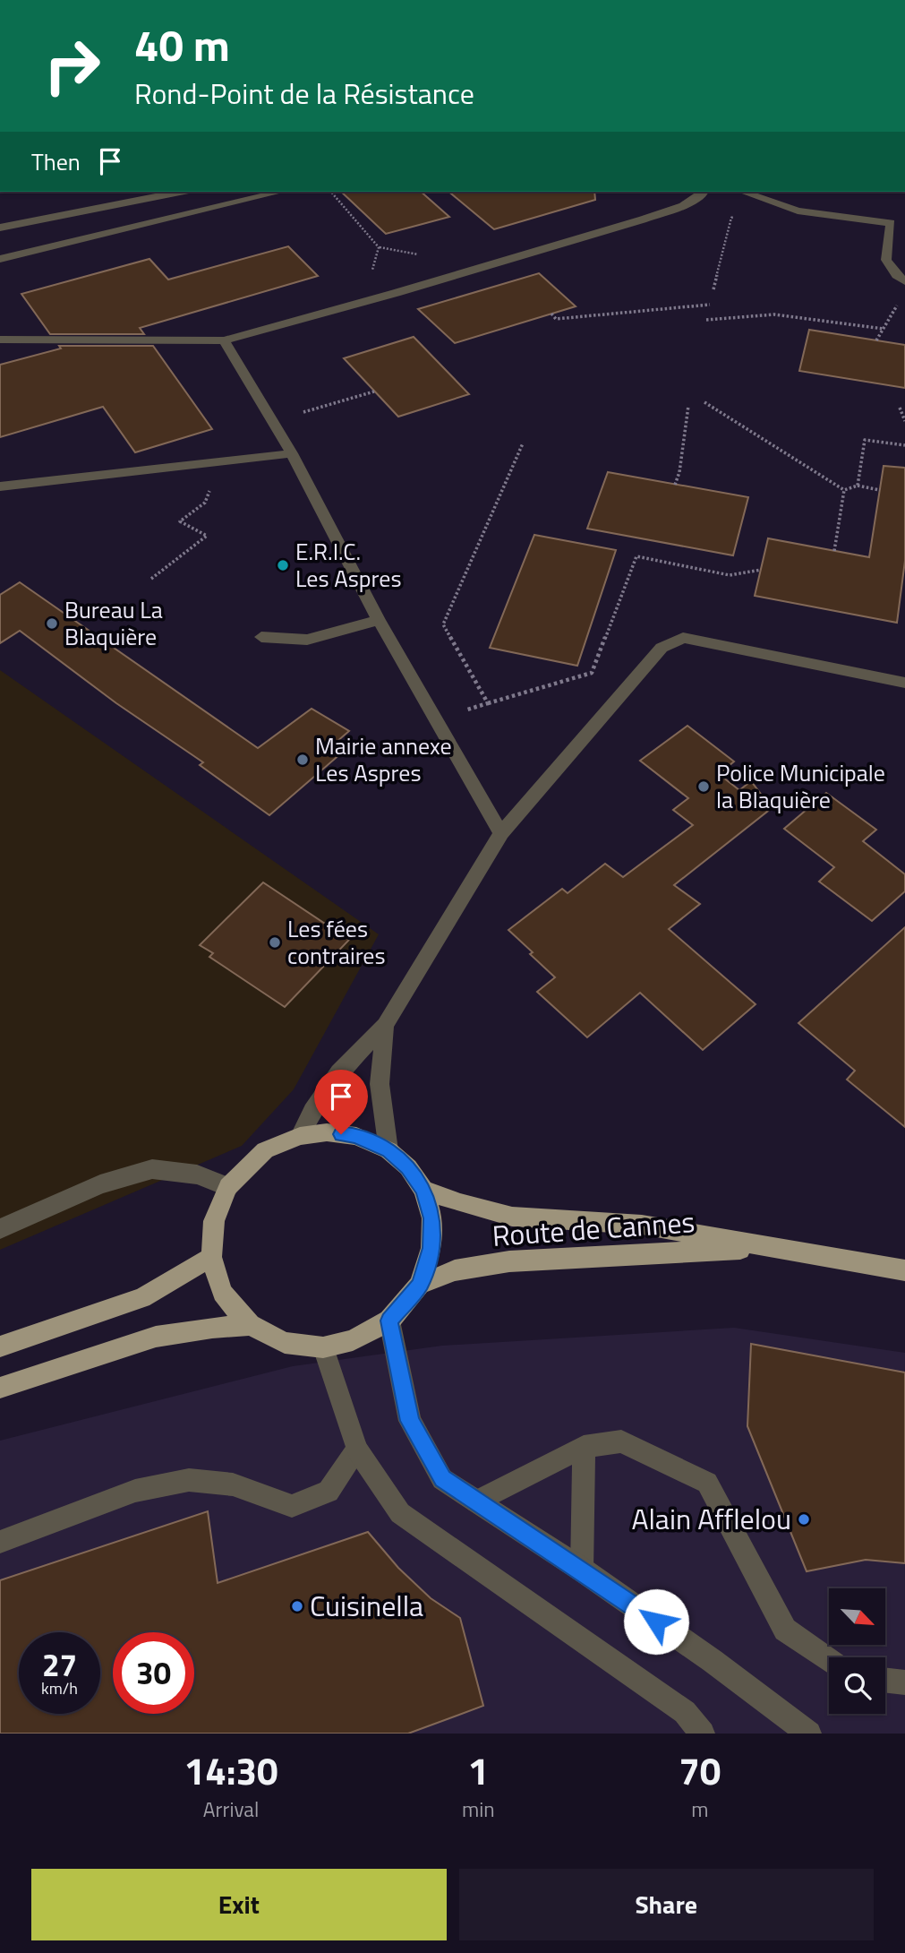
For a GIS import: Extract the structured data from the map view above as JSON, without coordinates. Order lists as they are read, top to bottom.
{
  "streets": {
    "main road": ["Route de Cannes"]
  },
  "places": [
    "E.R.I.C. Les Aspres",
    "Bureau La Blaquière",
    "Mairie annexe Les Aspres",
    "Police Municipale la Blaquière",
    "Les fées contraires",
    "Alain Afflelou",
    "Cuisinella"
  ],
  "north": "bottom right",
  "page": {
    "turn": ["40 m", "Rond-Point de la Résistance"],
    "then": "Then",
    "speed": "27 km/h",
    "limit": "30",
    "eta": [
      "14:30",
      "Arrival",
      "1",
      "min",
      "70",
      "m"
    ],
    "buttons": ["Exit", "Share"]
  }
}
